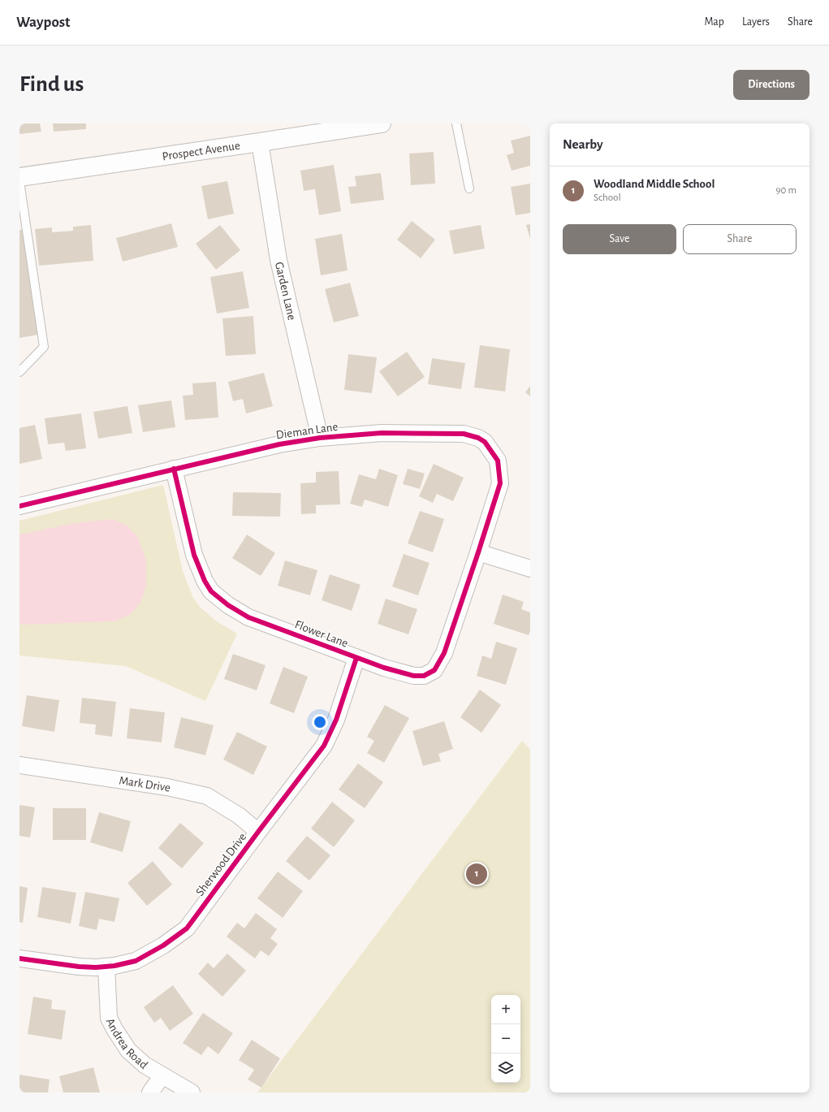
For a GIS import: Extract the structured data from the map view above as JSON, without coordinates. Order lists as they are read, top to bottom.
{
  "streets": {
    "street": [
      "Prospect Avenue",
      "Garden Lane",
      "Dieman Lane",
      "Flower Lane",
      "Mark Drive",
      "Sherwood Drive",
      "Andrea Road"
    ]
  },
  "crossings": [
    ["Prospect Avenue", "Garden Lane"],
    ["Garden Lane", "Dieman Lane"],
    ["Dieman Lane", "Flower Lane"],
    ["Flower Lane", "Sherwood Drive"],
    ["Mark Drive", "Sherwood Drive"],
    ["Sherwood Drive", "Andrea Road"]
  ],
  "page": {
    "header": "Waypost",
    "nav": ["Map", "Layers", "Share"],
    "buttons": [
      "Directions",
      ["Save", "Share"]
    ],
    "title": "Find us",
    "heading": "Nearby",
    "list": [
      {
        "mark": "1",
        "name": "Woodland Middle School",
        "note": "School",
        "value": "90 m"
      }
    ],
    "pins": "1",
    "map_buttons": ["+", "−"]
  }
}
